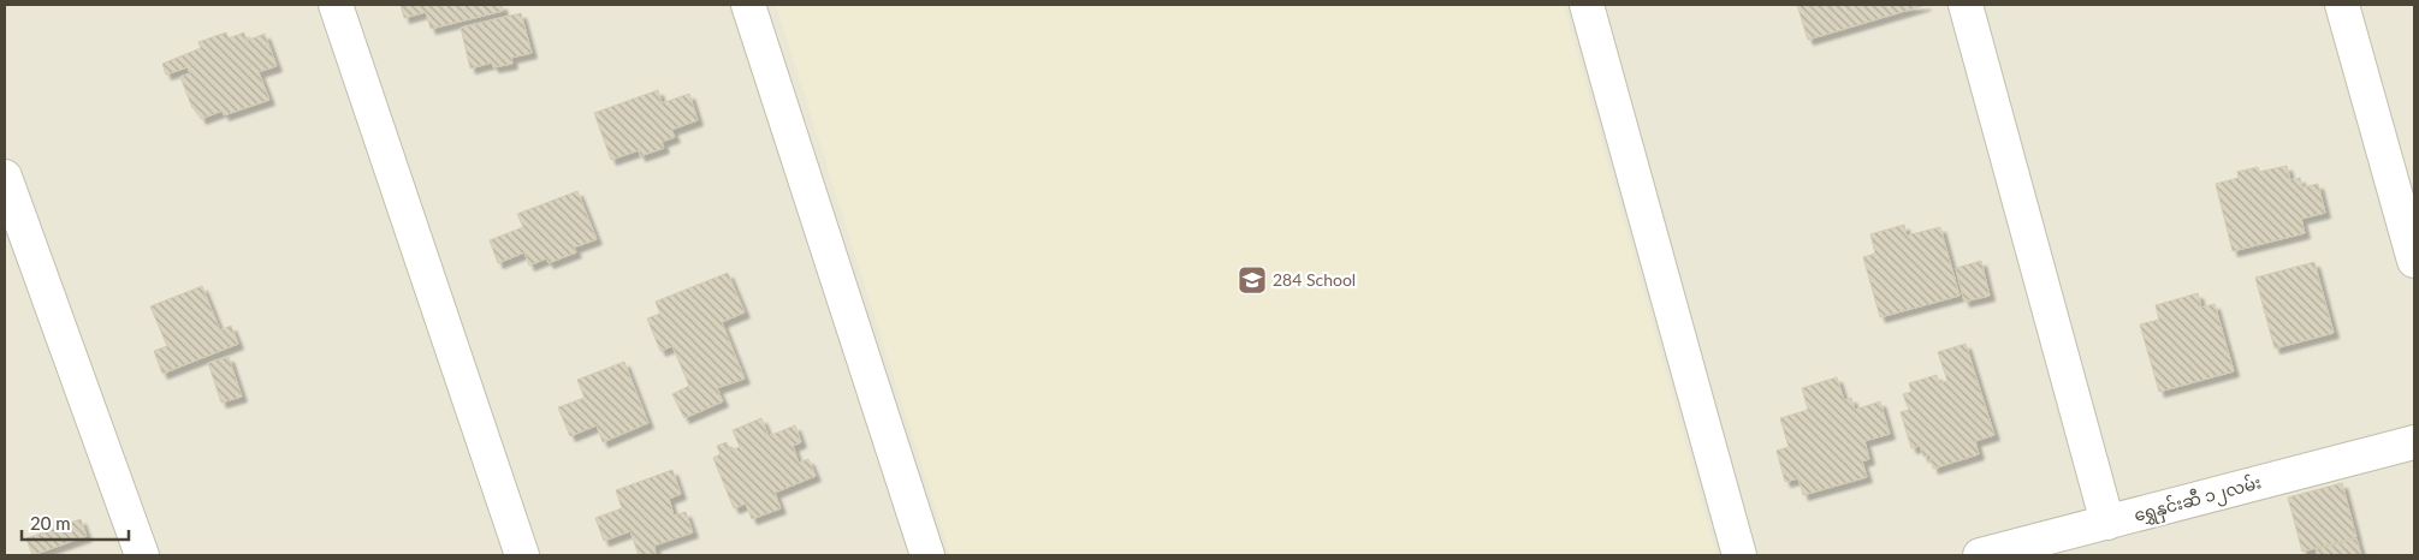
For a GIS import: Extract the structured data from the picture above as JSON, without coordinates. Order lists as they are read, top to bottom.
{
  "streets": {
    "street": ["ရွှေနှင်းဆီ ၁၂လမ်း"]
  },
  "places": {
    "school or university": ["284 School"]
  },
  "scale_bar": "20 m"
}
